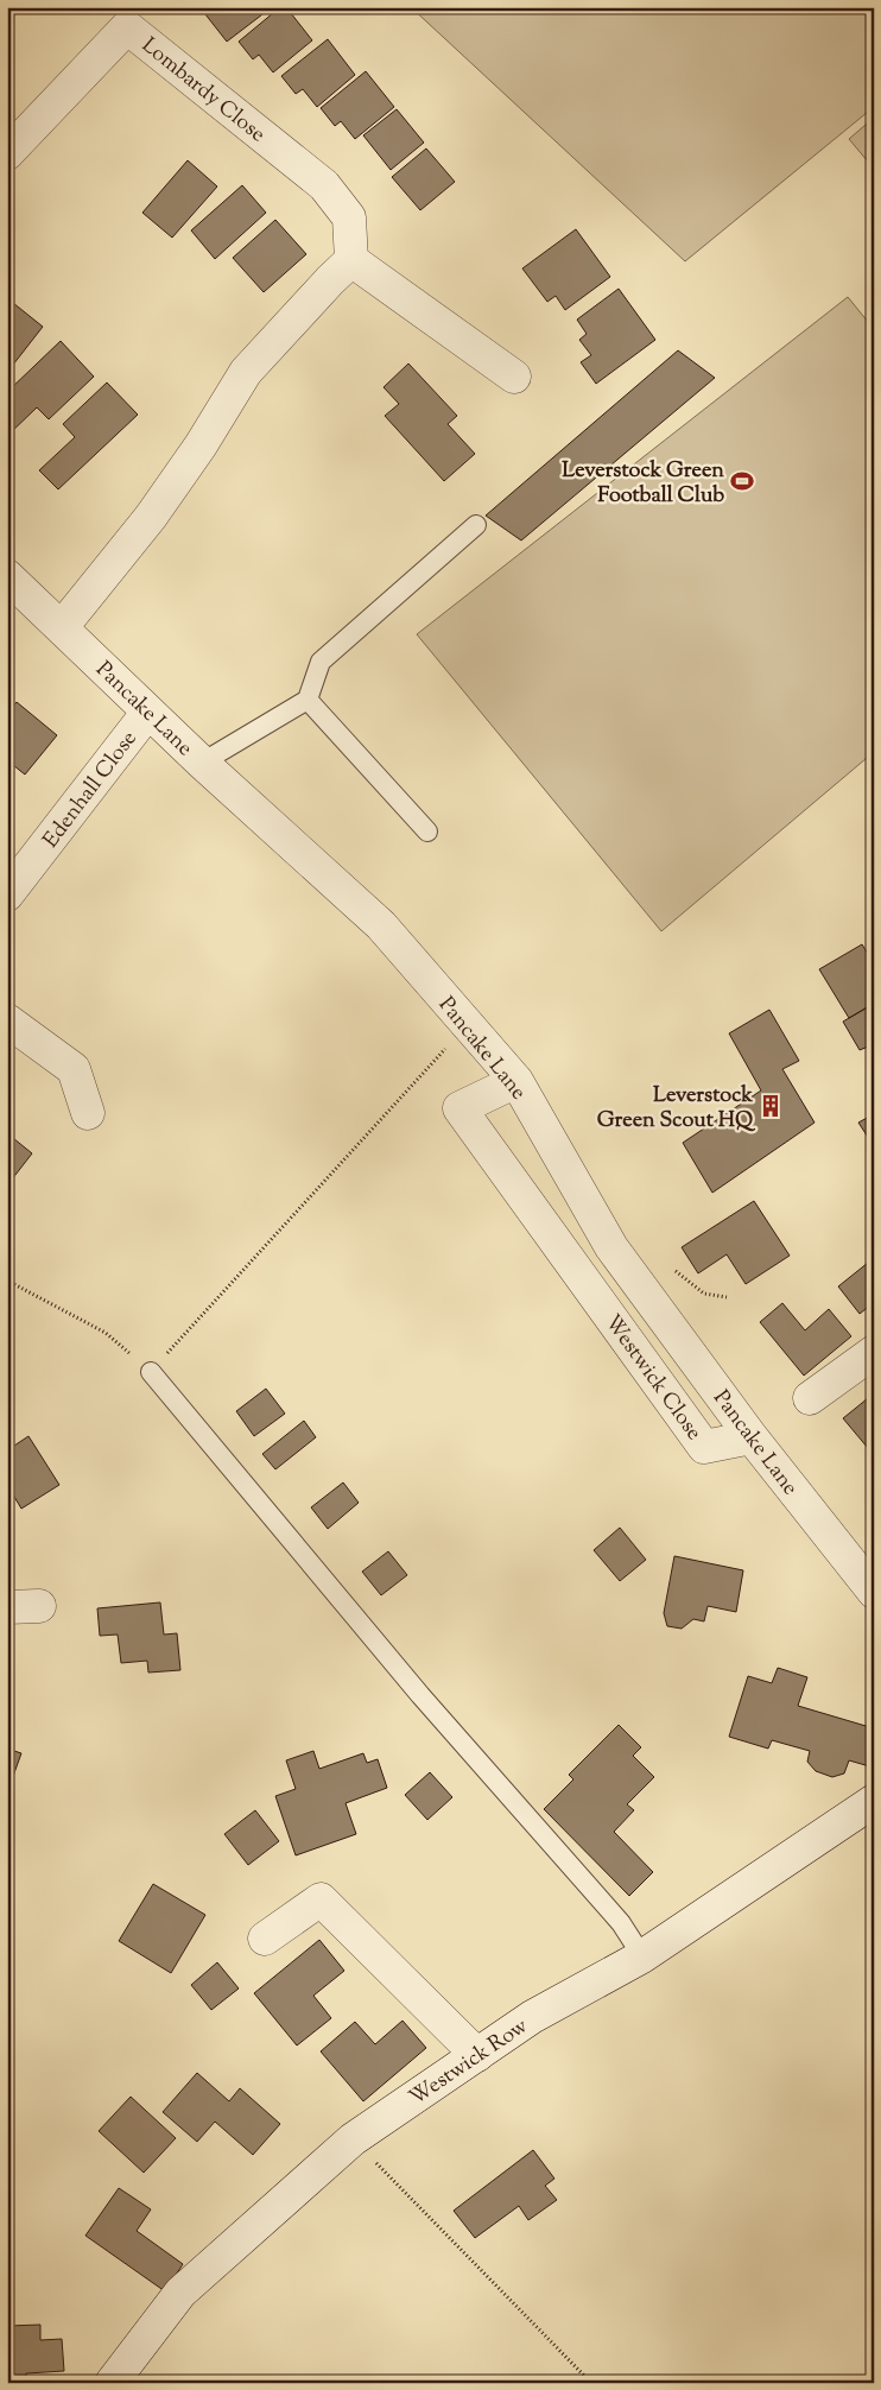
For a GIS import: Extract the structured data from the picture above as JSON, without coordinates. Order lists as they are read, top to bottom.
{
  "streets": {
    "street": [
      "Lombardy Close",
      "Pancake Lane",
      "Edenhall Close",
      "Westwick Close",
      "Westwick Row"
    ]
  },
  "crossings": [
    ["Pancake Lane", "Edenhall Close"],
    ["Pancake Lane", "Westwick Close"]
  ],
  "places": {
    "sports": ["Leverstock Green Football Club"],
    "building": ["Leverstock Green Scout HQ"]
  }
}
